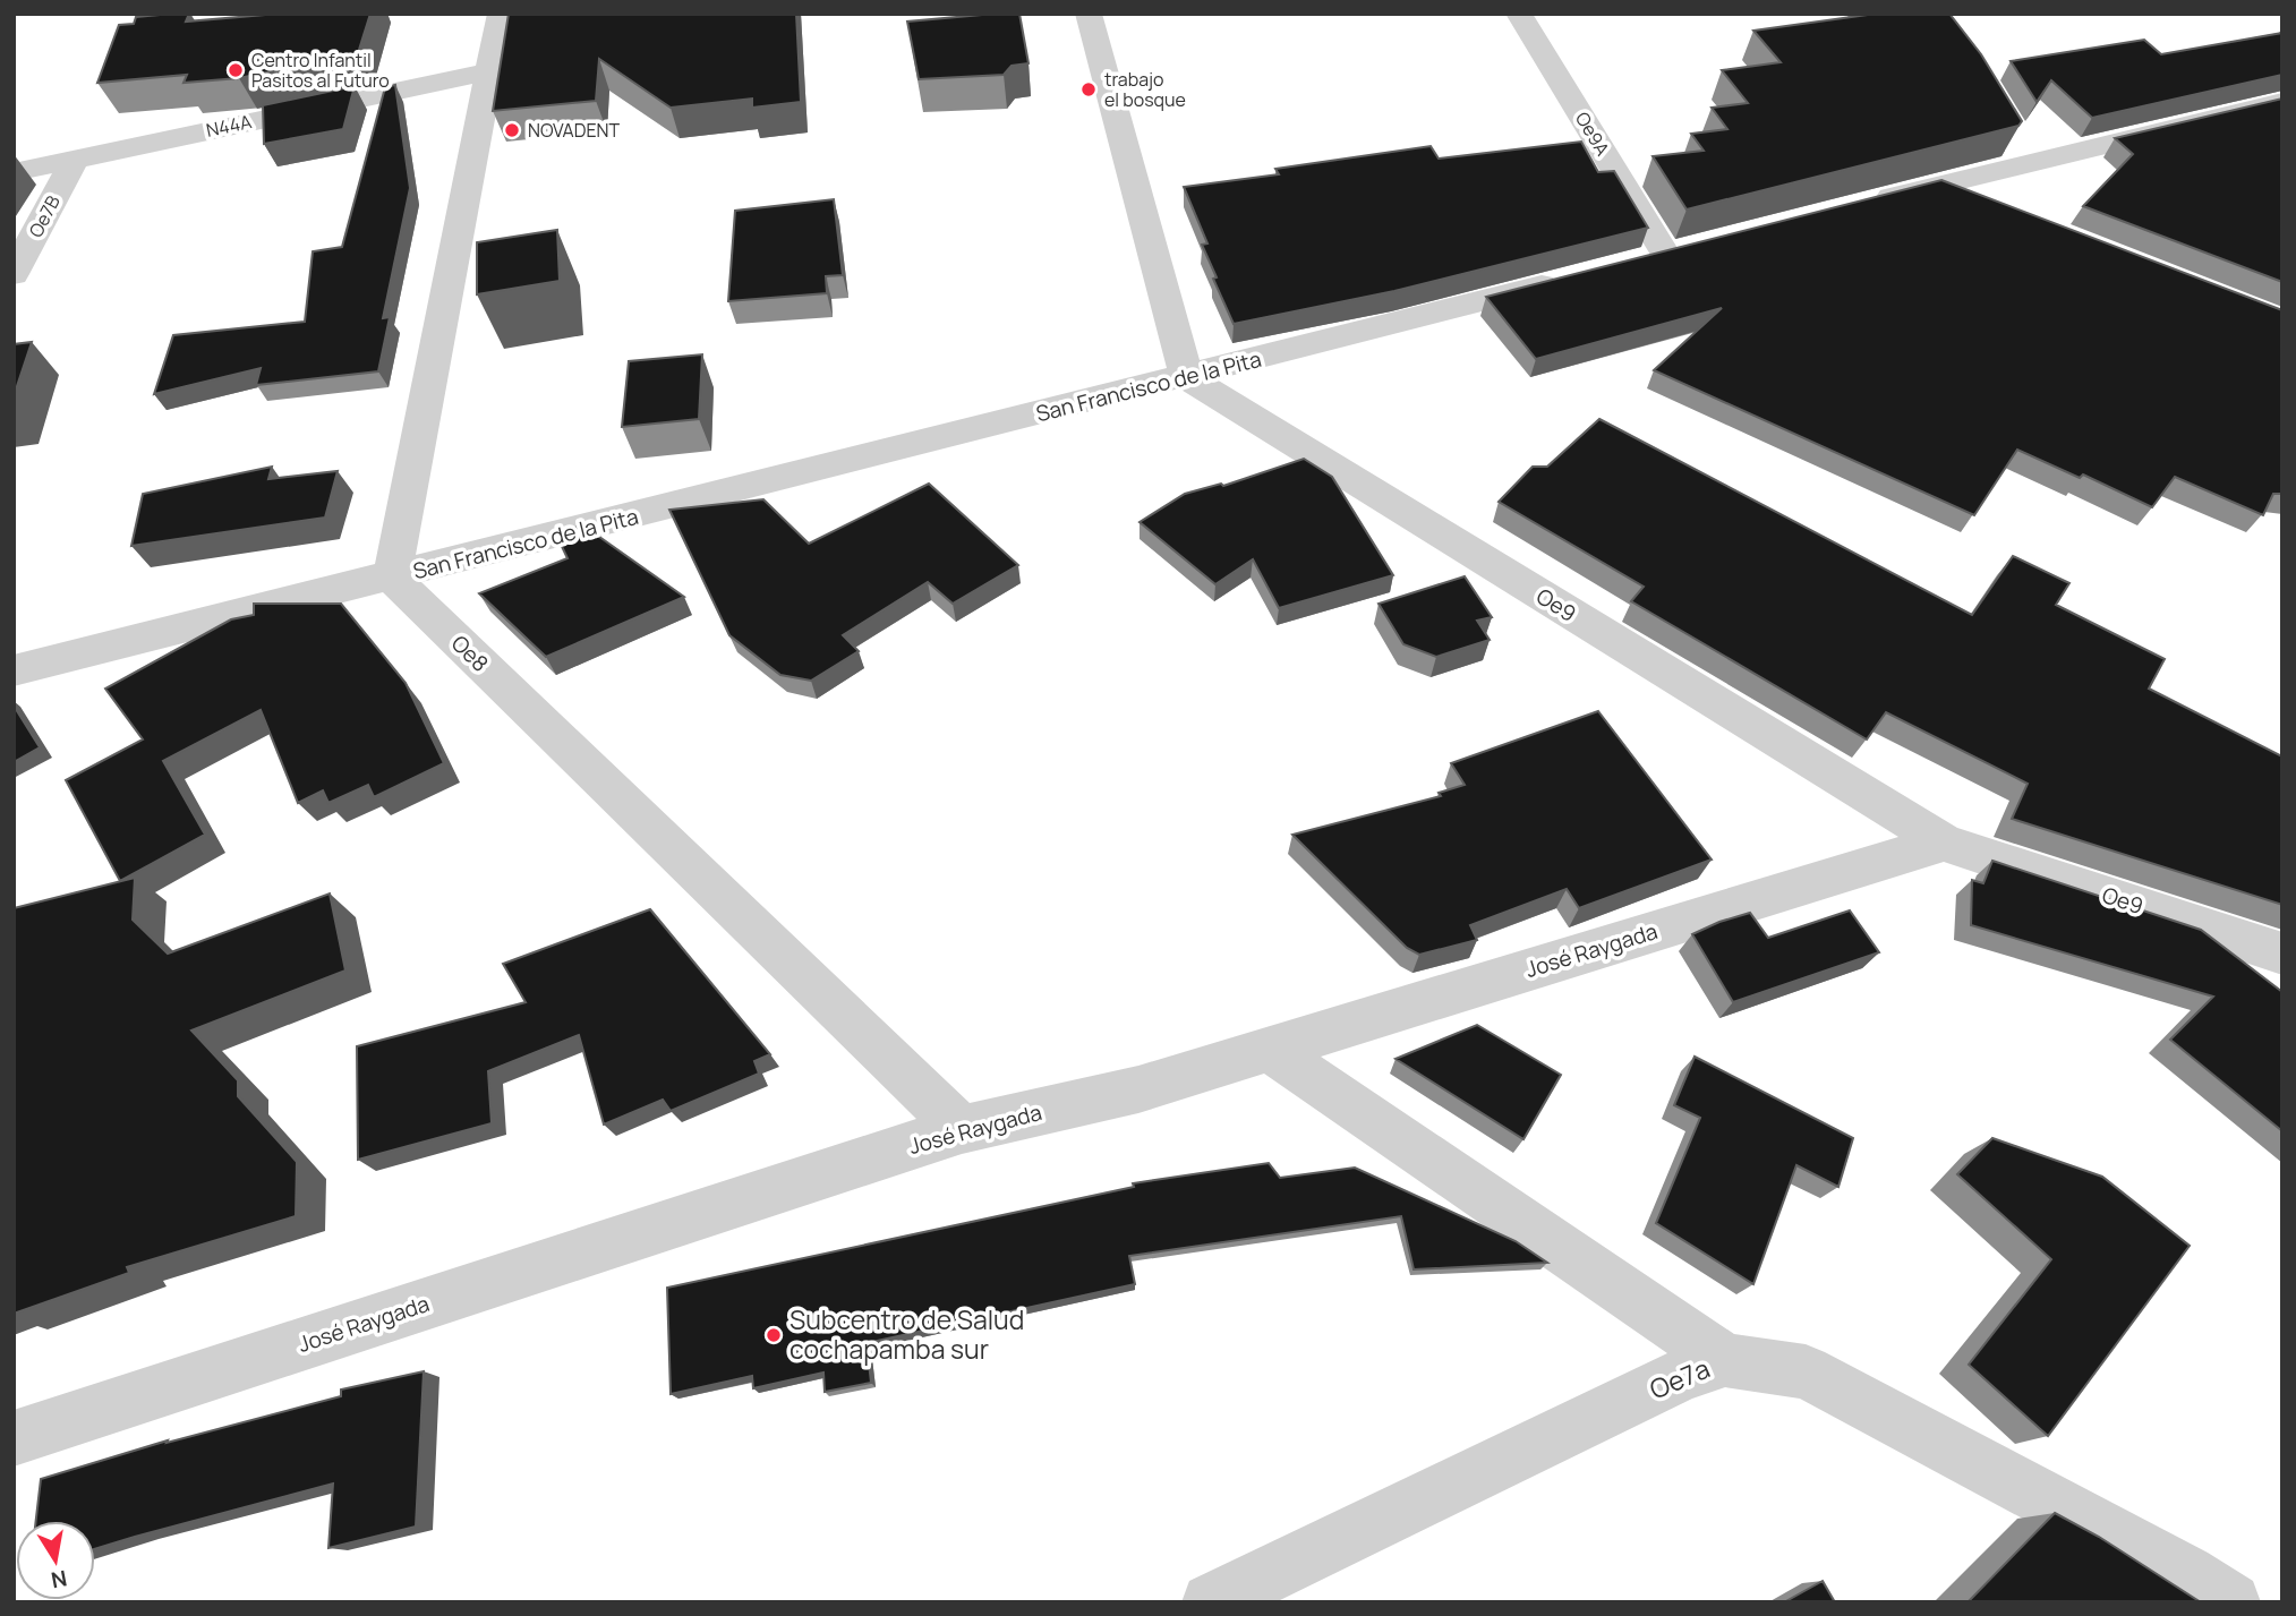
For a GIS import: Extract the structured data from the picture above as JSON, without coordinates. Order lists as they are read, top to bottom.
{
  "streets": {
    "street": [
      "N44A",
      "Oe9A",
      "Oe7B",
      "San Francisco de la Pita",
      "Oe9",
      "Oe8",
      "José Raygada",
      "Oe7a"
    ]
  },
  "crossings": [
    ["N44A", "Oe7B"],
    ["San Francisco de la Pita", "Oe9"],
    ["San Francisco de la Pita", "Oe8"],
    ["Oe9", "José Raygada"],
    ["Oe8", "José Raygada"]
  ],
  "places": [
    "Centro Infantil Pasitos al Futuro",
    "trabajo el bosque",
    "NOVADENT",
    "Subcentro de Salud cochapamba sur"
  ],
  "north": "bottom"
}
